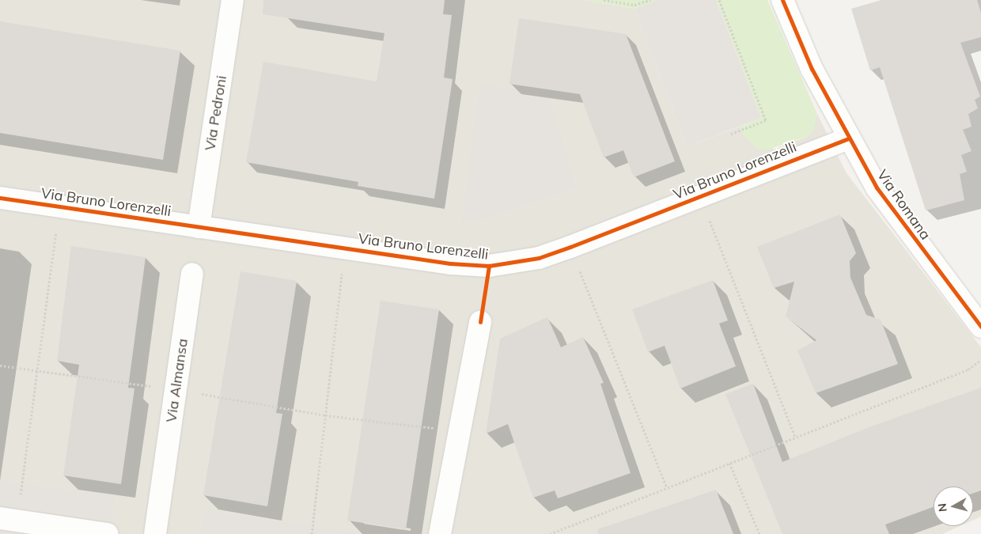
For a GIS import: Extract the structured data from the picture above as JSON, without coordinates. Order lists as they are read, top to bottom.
{
  "streets": {
    "street": [
      "Via Pedroni",
      "Via Bruno Lorenzelli",
      "Via Romana",
      "Via Almansa"
    ]
  },
  "crossings": [
    ["Via Pedroni", "Via Bruno Lorenzelli"],
    ["Via Bruno Lorenzelli", "Via Romana"]
  ],
  "north": "left"
}
